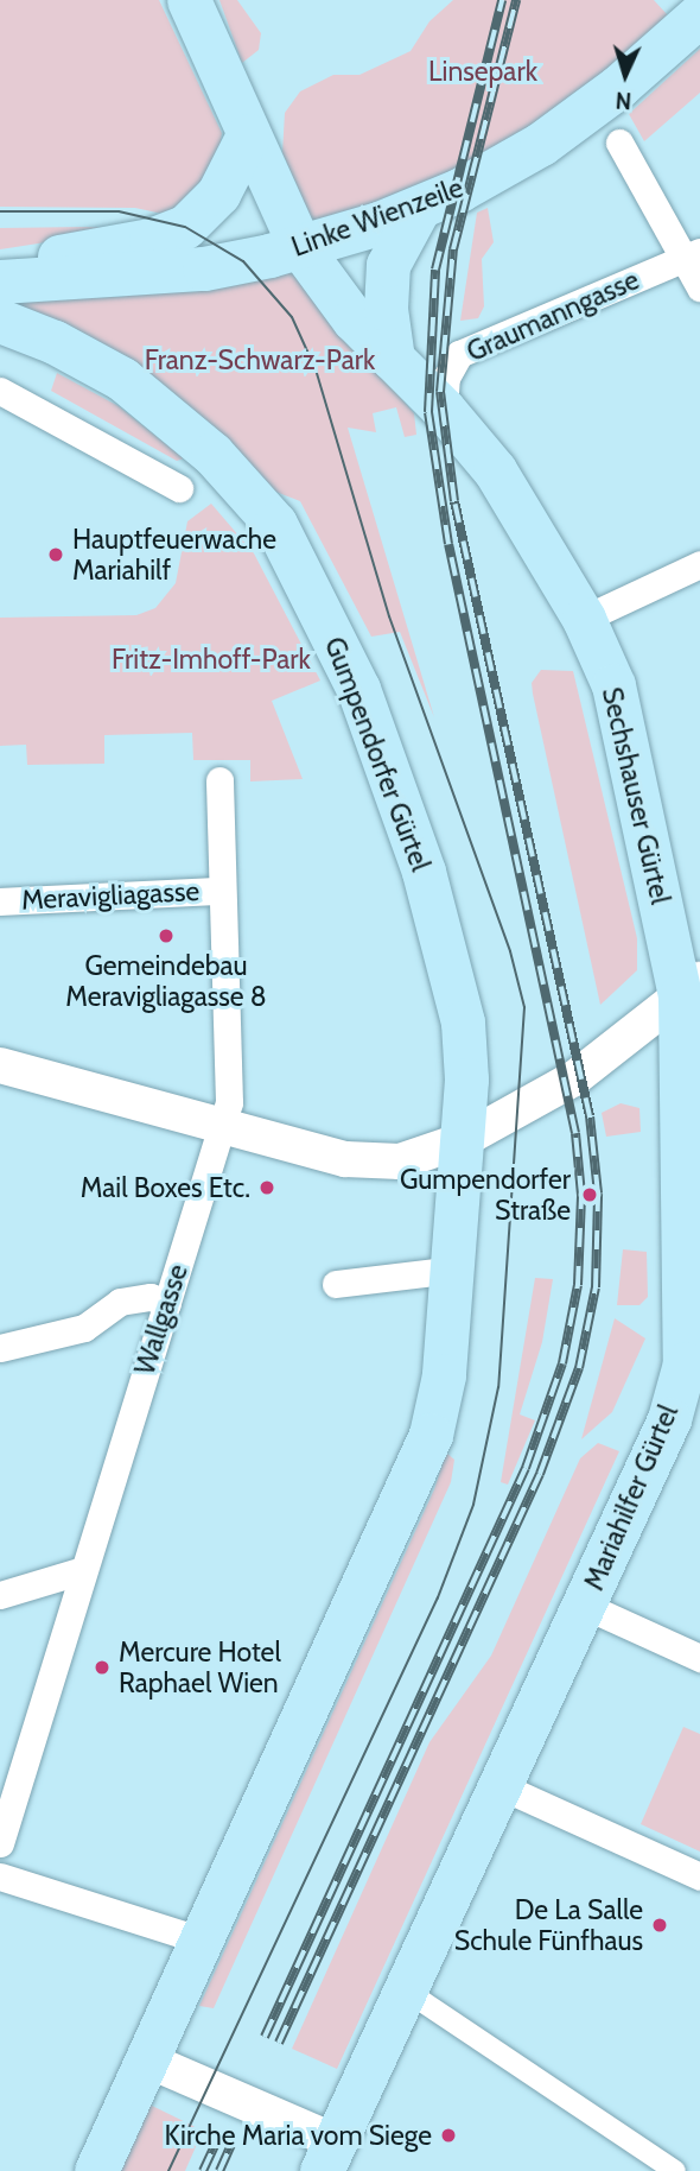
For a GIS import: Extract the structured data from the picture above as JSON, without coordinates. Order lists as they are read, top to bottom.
{
  "streets": {
    "main road": [
      "Linke Wienzeile",
      "Gumpendorfer Gürtel",
      "Sechshauser Gürtel",
      "Mariahilfer Gürtel"
    ],
    "street": ["Graumanngasse", "Meravigliagasse", "Wallgasse"]
  },
  "crossings": [
    ["Linke Wienzeile", "Sechshauser Gürtel"],
    ["Graumanngasse", "Sechshauser Gürtel"],
    ["Sechshauser Gürtel", "Mariahilfer Gürtel"],
    ["Meravigliagasse", "Wallgasse"]
  ],
  "parks": ["Linsepark", "Franz-Schwarz-Park", "Fritz-Imhoff-Park"],
  "places": [
    "Hauptfeuerwache Mariahilf",
    "Gemeindebau Meravigliagasse 8",
    "Mail Boxes Etc.",
    "Gumpendorfer Straße",
    "Mercure Hotel Raphael Wien",
    "De La Salle Schule Fünfhaus",
    "Kirche Maria vom Siege"
  ],
  "north": "bottom"
}
